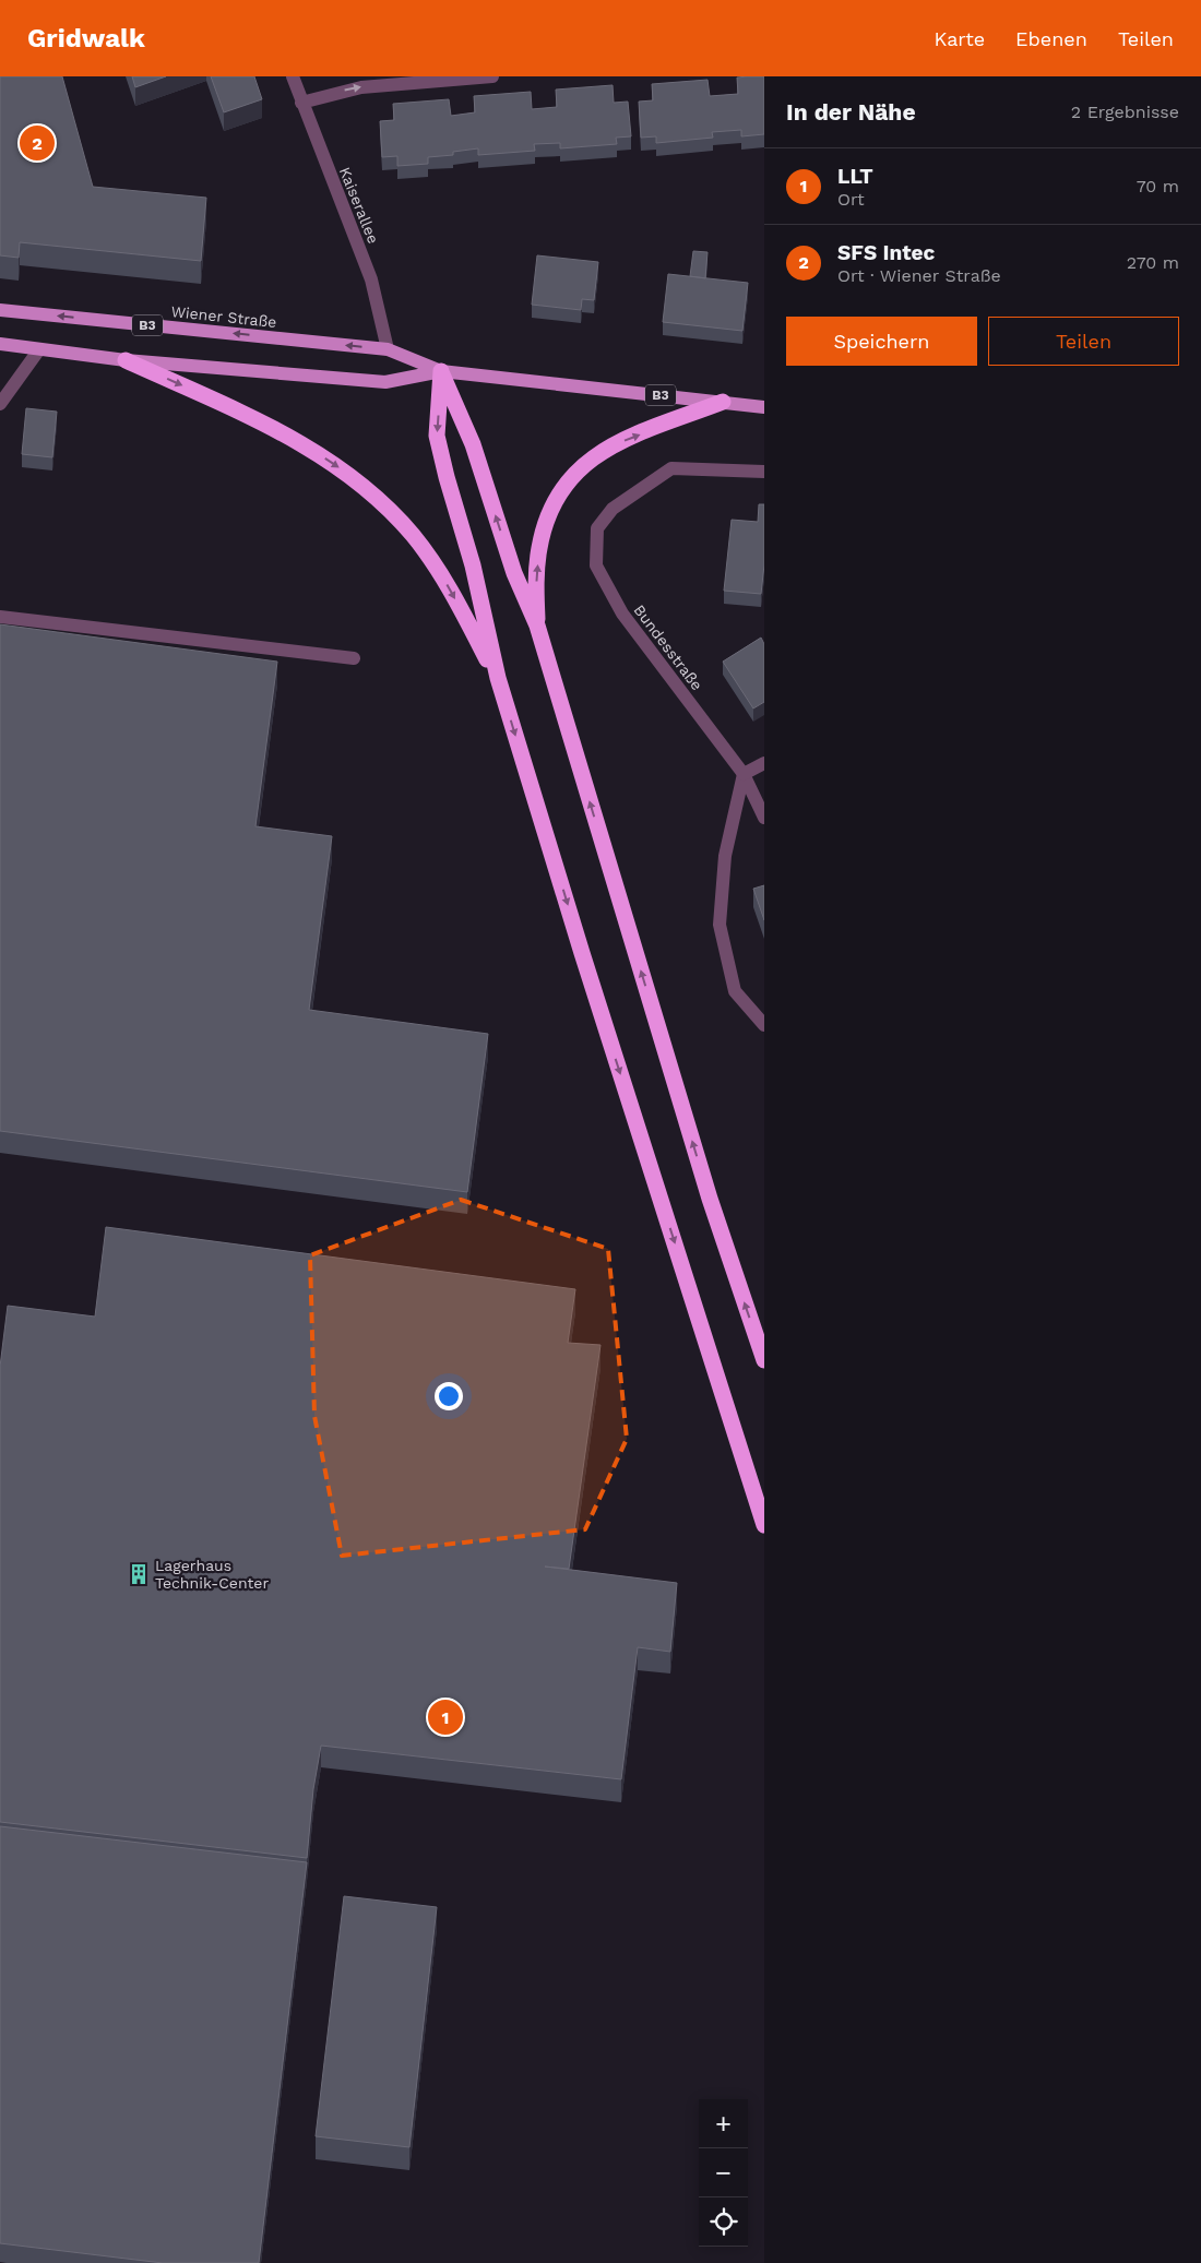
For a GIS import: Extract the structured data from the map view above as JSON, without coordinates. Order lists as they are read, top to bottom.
{
  "streets": {
    "main road": ["Wiener Straße", "B3"],
    "street": ["Kaiserallee", "Bundesstraße"]
  },
  "crossings": [
    ["Kaiserallee", "Wiener Straße"]
  ],
  "places": {
    "building": ["Lagerhaus Technik-Center"]
  },
  "page": {
    "header": "Gridwalk",
    "nav": ["Karte", "Ebenen", "Teilen"],
    "heading": ["In der Nähe", "2 Ergebnisse"],
    "pins": ["2", "1"],
    "list": [
      {
        "mark": "1",
        "name": "LLT",
        "note": "Ort",
        "value": "70 m"
      },
      {
        "mark": "2",
        "name": "SFS Intec",
        "note": "Ort · Wiener Straße",
        "value": "270 m"
      }
    ],
    "buttons": ["Speichern", "Teilen"],
    "map_buttons": ["+", "−"]
  }
}
